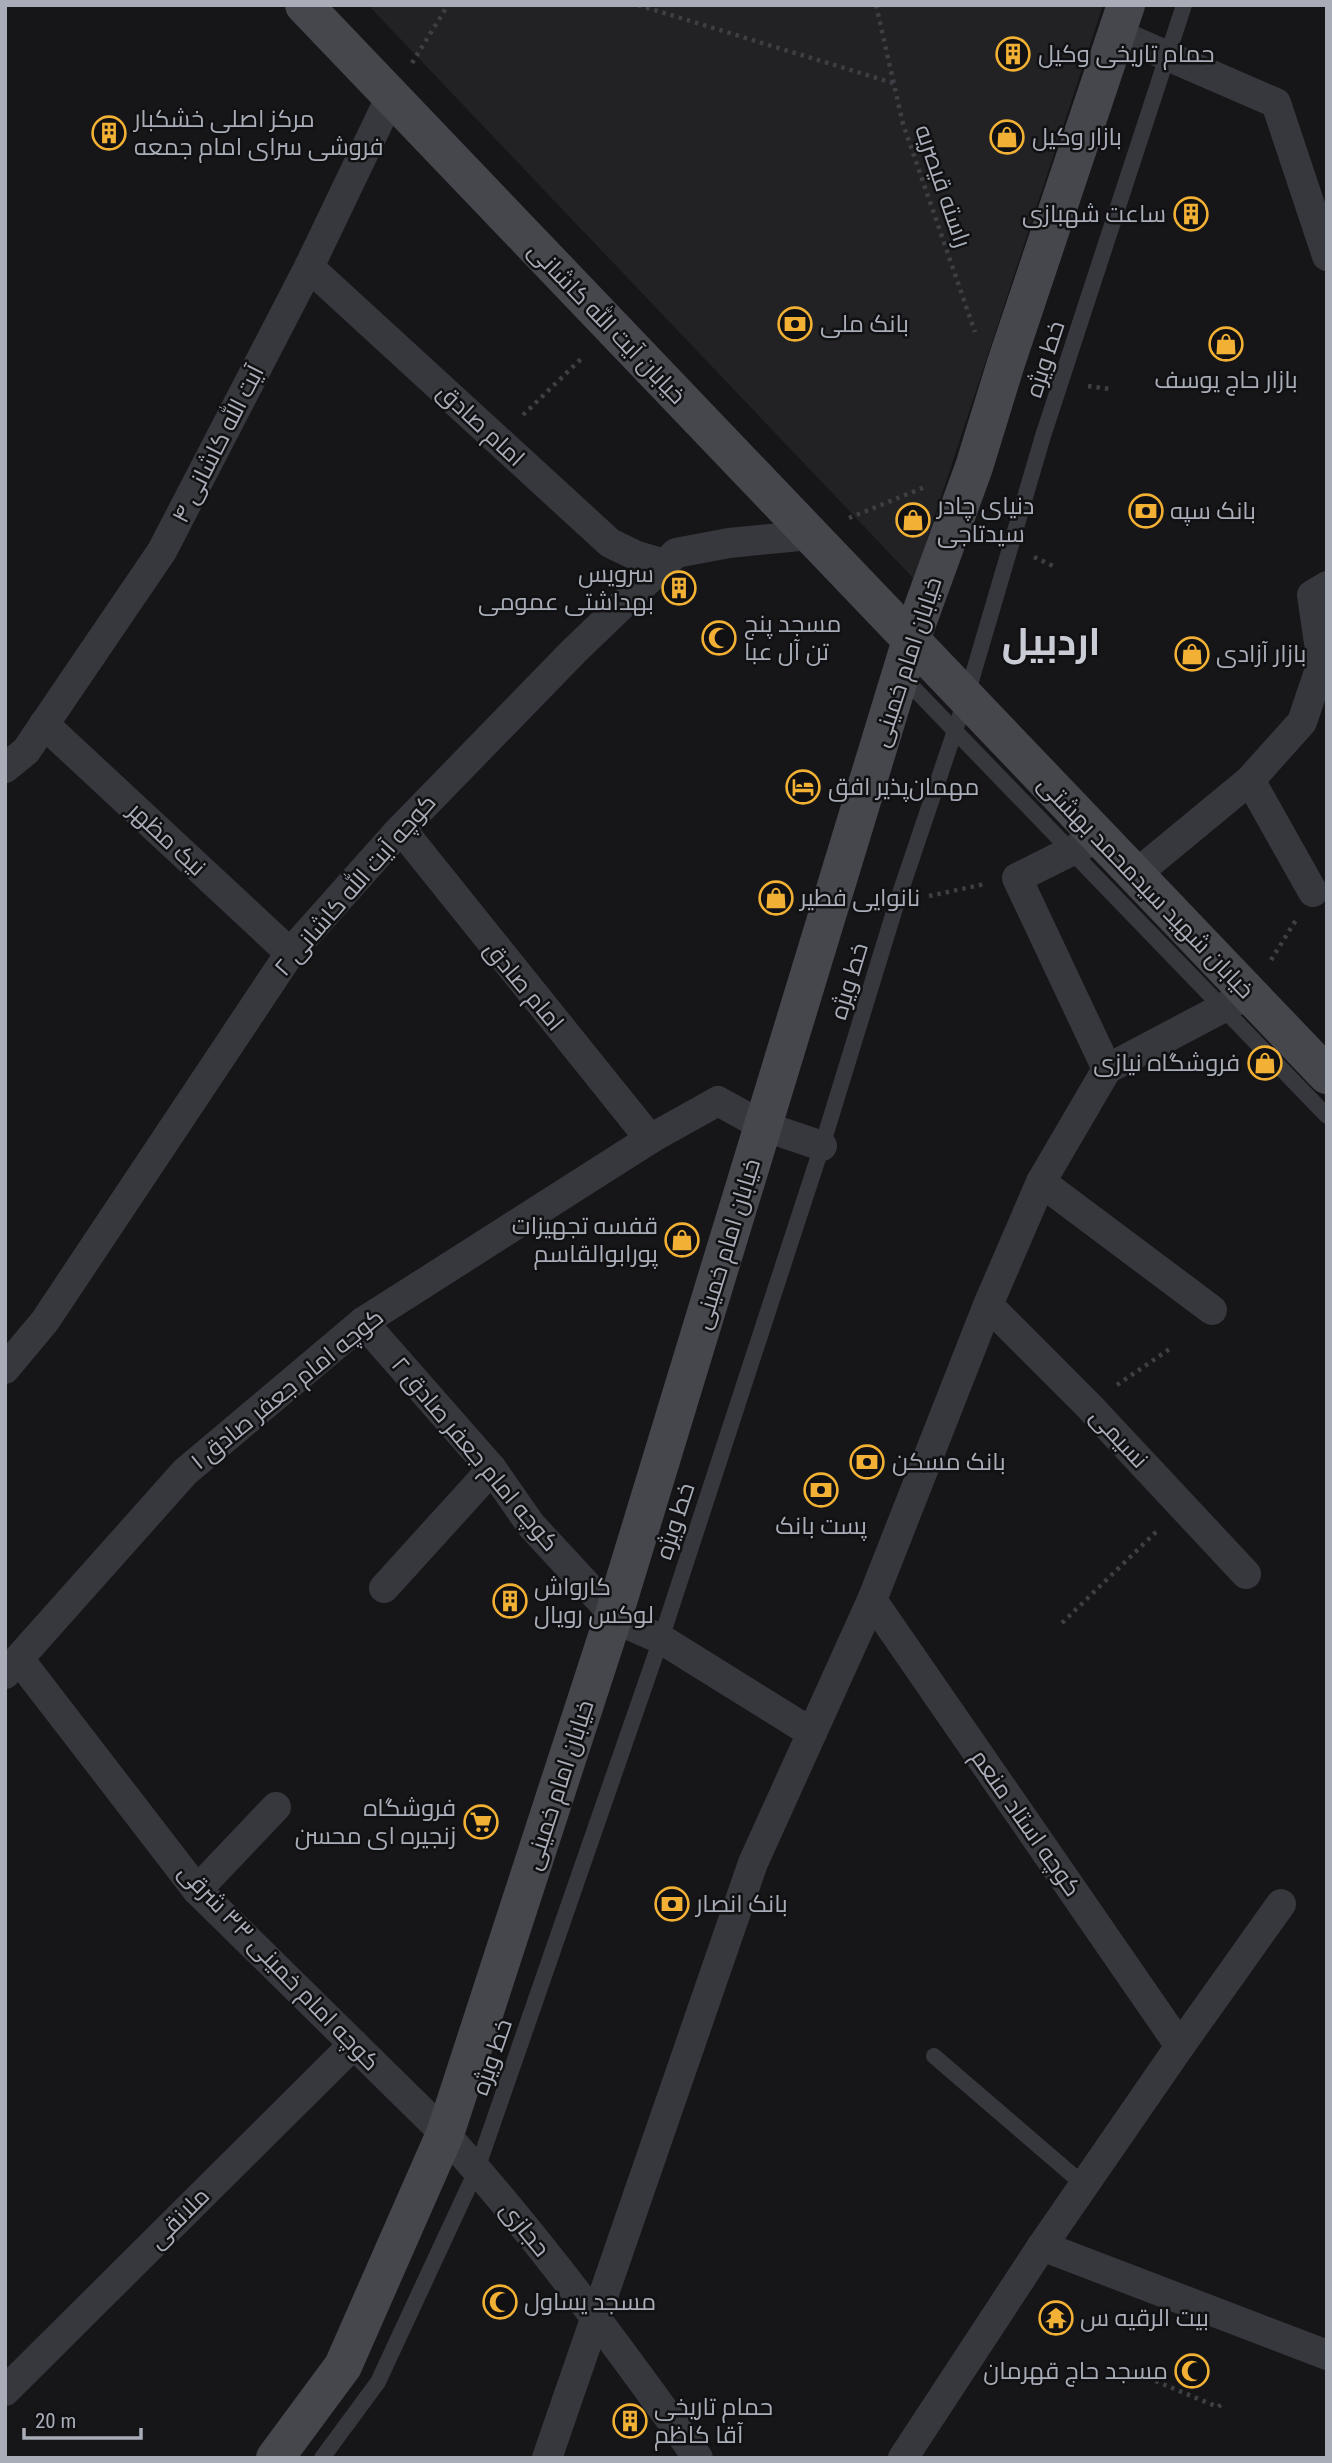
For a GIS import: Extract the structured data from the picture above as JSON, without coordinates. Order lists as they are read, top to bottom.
{
  "streets": {
    "main road": ["خیابان آیت الله کاشانی", "خیابان امام خمینی", "خیابان شهید سیدمحمد بهشتی"],
    "street": [
      "امام صادق",
      "آیت الله کاشانی ۴",
      "نیک مظهر",
      "کوچه آیت الله کاشانی ۲",
      "کوچه امام جعفر صادق ۱",
      "نسیمی",
      "کوچه امام جعفر صادق ۲",
      "کوچه استاد منعم",
      "کوچه امام خمینی ۳۳ شرقی",
      "ملانقی",
      "حجازی"
    ],
    "lane": ["خط ویژه"],
    "path": ["راسته قیصریه"]
  },
  "crossings": [
    ["راسته قیصریه", "خیابان امام خمینی"],
    ["خیابان آیت الله کاشانی", "آیت الله کاشانی ۴"],
    ["خیابان آیت الله کاشانی", "خیابان امام خمینی"],
    ["خیابان آیت الله کاشانی", "کوچه آیت الله کاشانی ۲"],
    ["خیابان آیت الله کاشانی", "خیابان شهید سیدمحمد بهشتی"],
    ["خط ویژه", "خیابان شهید سیدمحمد بهشتی"],
    ["خط ویژه", "کوچه امام خمینی ۳۳ شرقی"],
    ["خط ویژه", "حجازی"],
    ["امام صادق", "آیت الله کاشانی ۴"],
    ["امام صادق", "کوچه آیت الله کاشانی ۲"],
    ["امام صادق", "کوچه امام جعفر صادق ۱"],
    ["آیت الله کاشانی ۴", "نیک مظهر"],
    ["خیابان امام خمینی", "خیابان شهید سیدمحمد بهشتی"],
    ["خیابان امام خمینی", "کوچه امام جعفر صادق ۱"],
    ["خیابان امام خمینی", "کوچه امام جعفر صادق ۲"],
    ["خیابان امام خمینی", "کوچه امام خمینی ۳۳ شرقی"],
    ["نیک مظهر", "کوچه آیت الله کاشانی ۲"],
    ["کوچه امام جعفر صادق ۱", "کوچه امام جعفر صادق ۲"],
    ["کوچه امام جعفر صادق ۱", "کوچه امام خمینی ۳۳ شرقی"],
    ["کوچه امام خمینی ۳۳ شرقی", "ملانقی"],
    ["کوچه امام خمینی ۳۳ شرقی", "حجازی"]
  ],
  "districts": ["اردبیل"],
  "places": {
    "building": [
      "حمام تاریخی وکیل",
      "مرکز اصلی خشکبار فروشی سرای امام جمعه",
      "ساعت شهبازی",
      "سرویس بهداشتی عمومی",
      "کارواش لوکس رویال",
      "حمام تاریخی آقا کاظم"
    ],
    "shop": [
      "بازار وکیل",
      "بازار حاج یوسف",
      "دنیای چادر سیدتاجی",
      "بازار آزادی",
      "نانوایی فطیر",
      "فروشگاه نیازی",
      "قفسه تجهیزات پورابوالقاسم"
    ],
    "bank": [
      "بانک ملی",
      "بانک سپه",
      "بانک مسکن",
      "پست بانک",
      "بانک انصار"
    ],
    "mosque": ["مسجد پنج تن آل عبا", "مسجد یساول", "مسجد حاج قهرمان"],
    "hotel": ["مهمان‌پذیر افق"],
    "supermarket": ["فروشگاه زنجیره ای محسن"],
    "temple": ["بیت الرقیه س"]
  },
  "scale_bar": "20 m"
}
